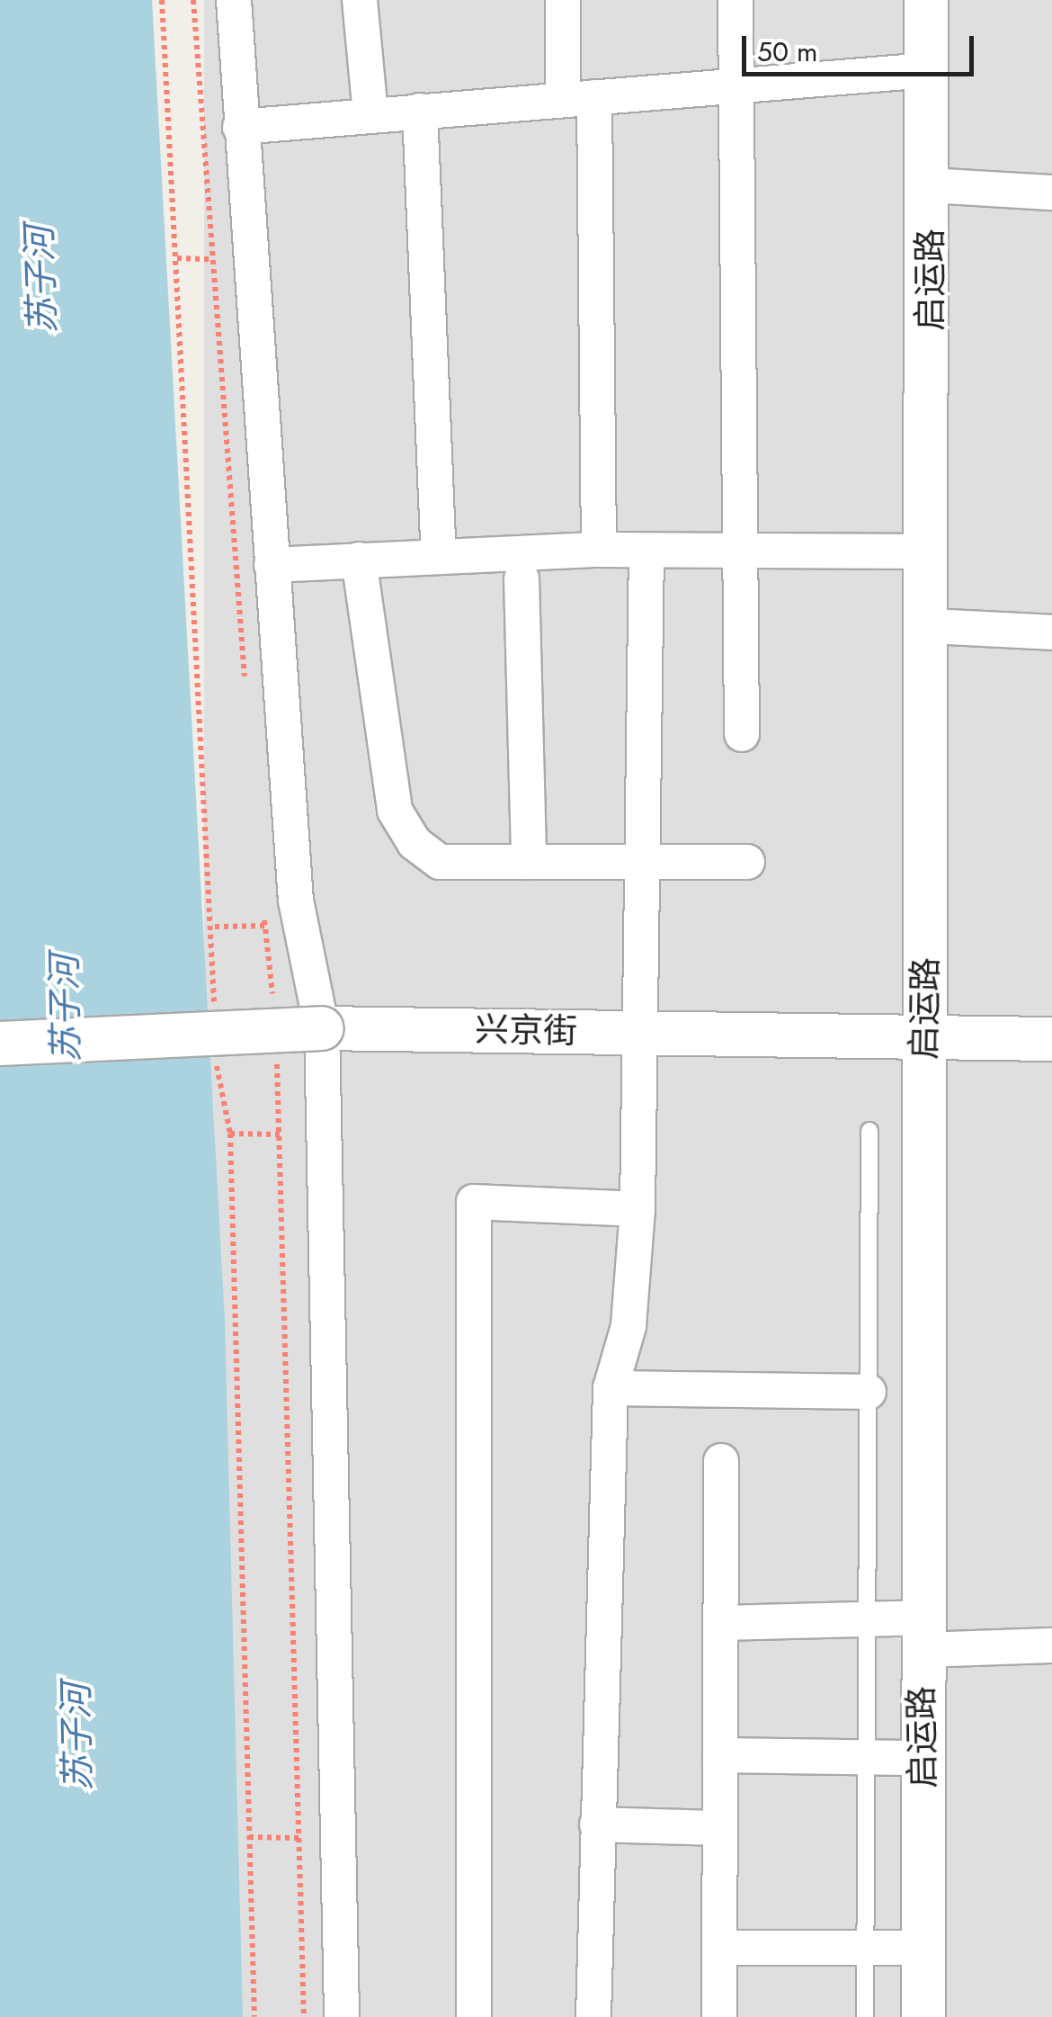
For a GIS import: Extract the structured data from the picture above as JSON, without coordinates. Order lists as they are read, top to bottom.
{
  "streets": {
    "street": ["启运路", "兴京街"]
  },
  "crossings": [
    ["启运路", "兴京街"]
  ],
  "water": ["苏子河"],
  "scale_bar": "50 m"
}
